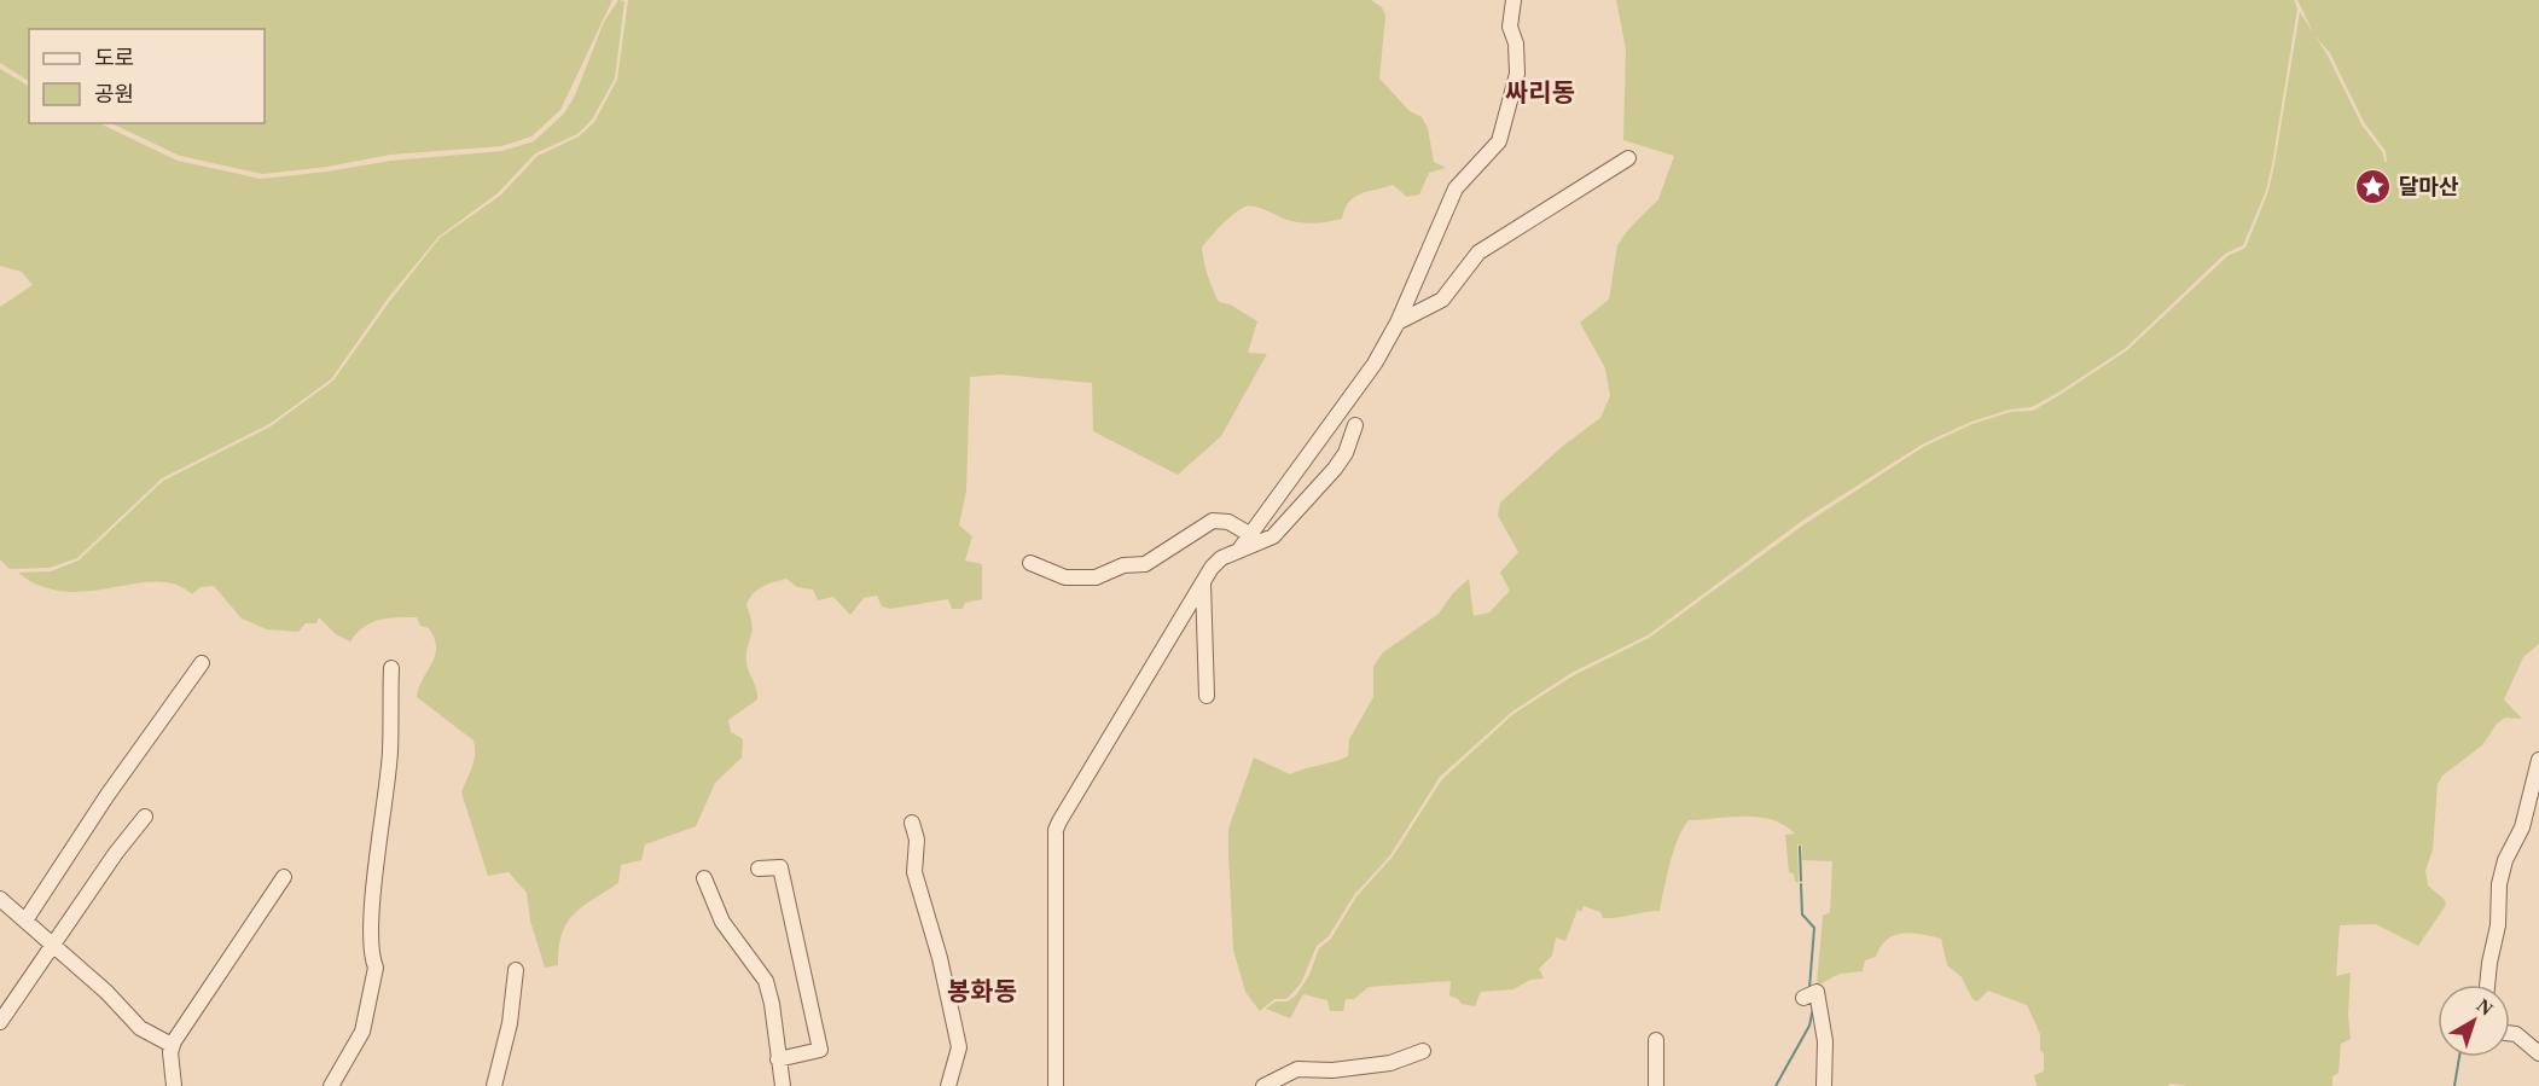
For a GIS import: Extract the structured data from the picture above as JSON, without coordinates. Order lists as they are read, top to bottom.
{
  "districts": ["싸리동", "봉화동"],
  "places": {
    "place": ["달마산"]
  },
  "legend": ["도로", "공원"],
  "north": "top right"
}
